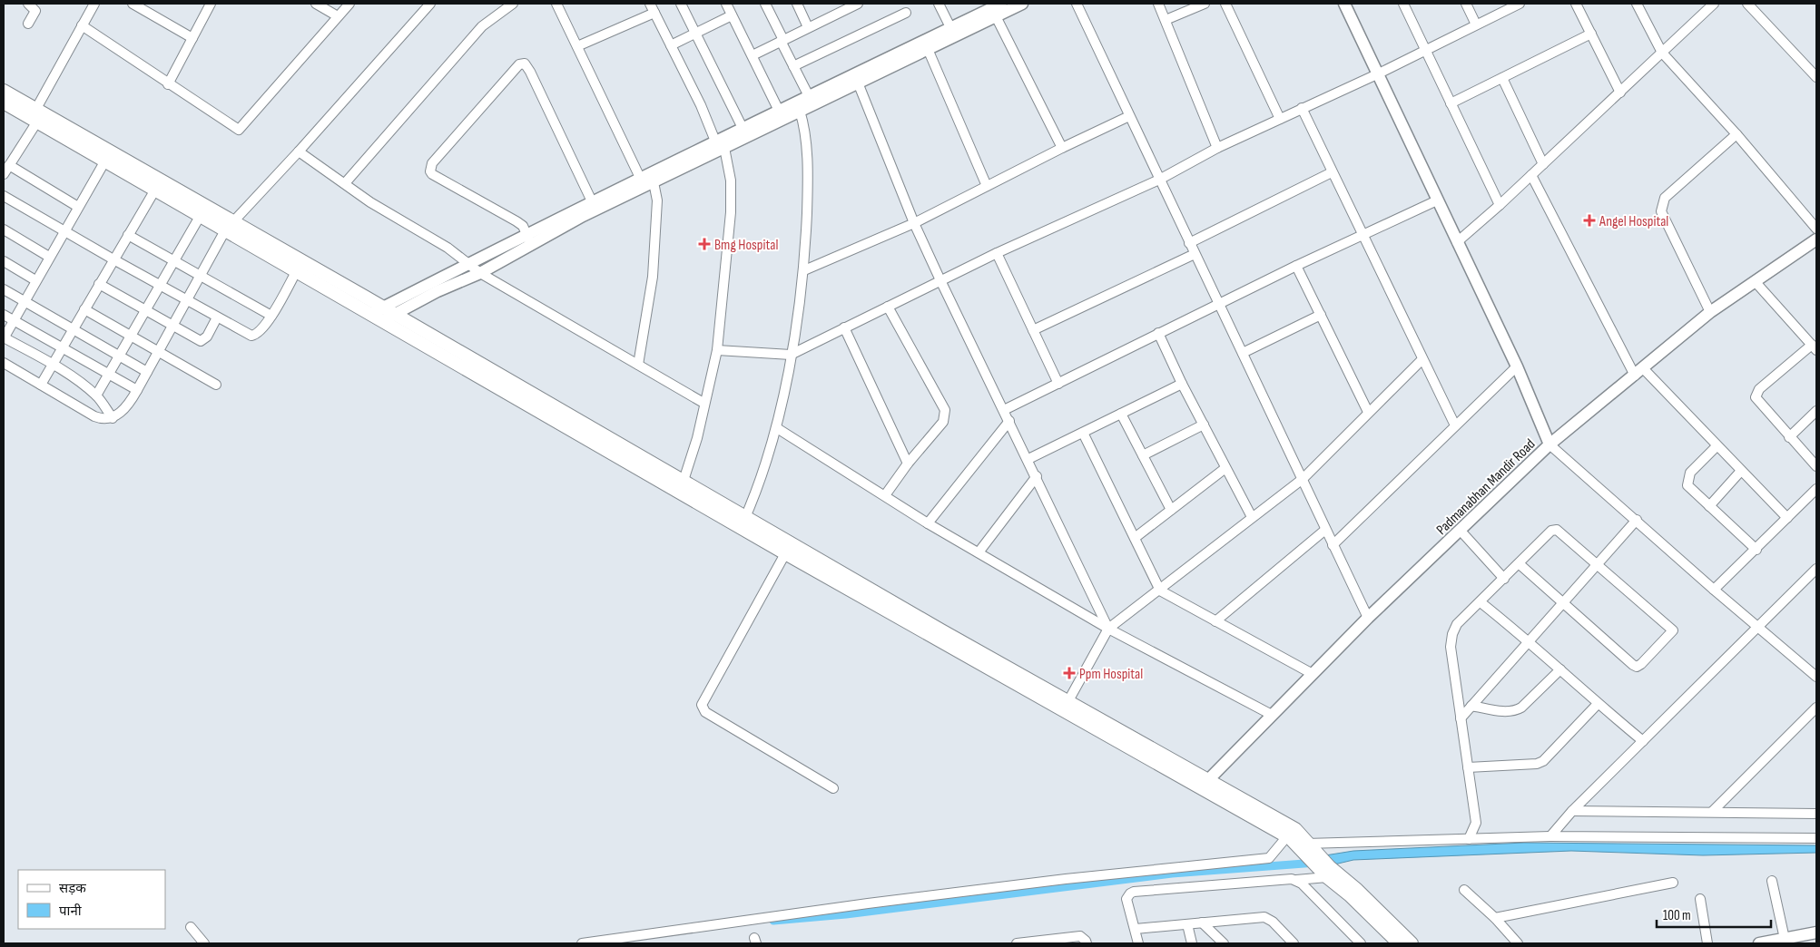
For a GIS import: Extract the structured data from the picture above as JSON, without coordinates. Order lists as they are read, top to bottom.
{
  "streets": {
    "street": ["Padmanabhan Mandir Road"]
  },
  "places": {
    "health": ["Angel Hospital", "Bmg Hospital", "Ppm Hospital"]
  },
  "legend": ["सड़क", "पानी"],
  "scale_bar": "100 m"
}
